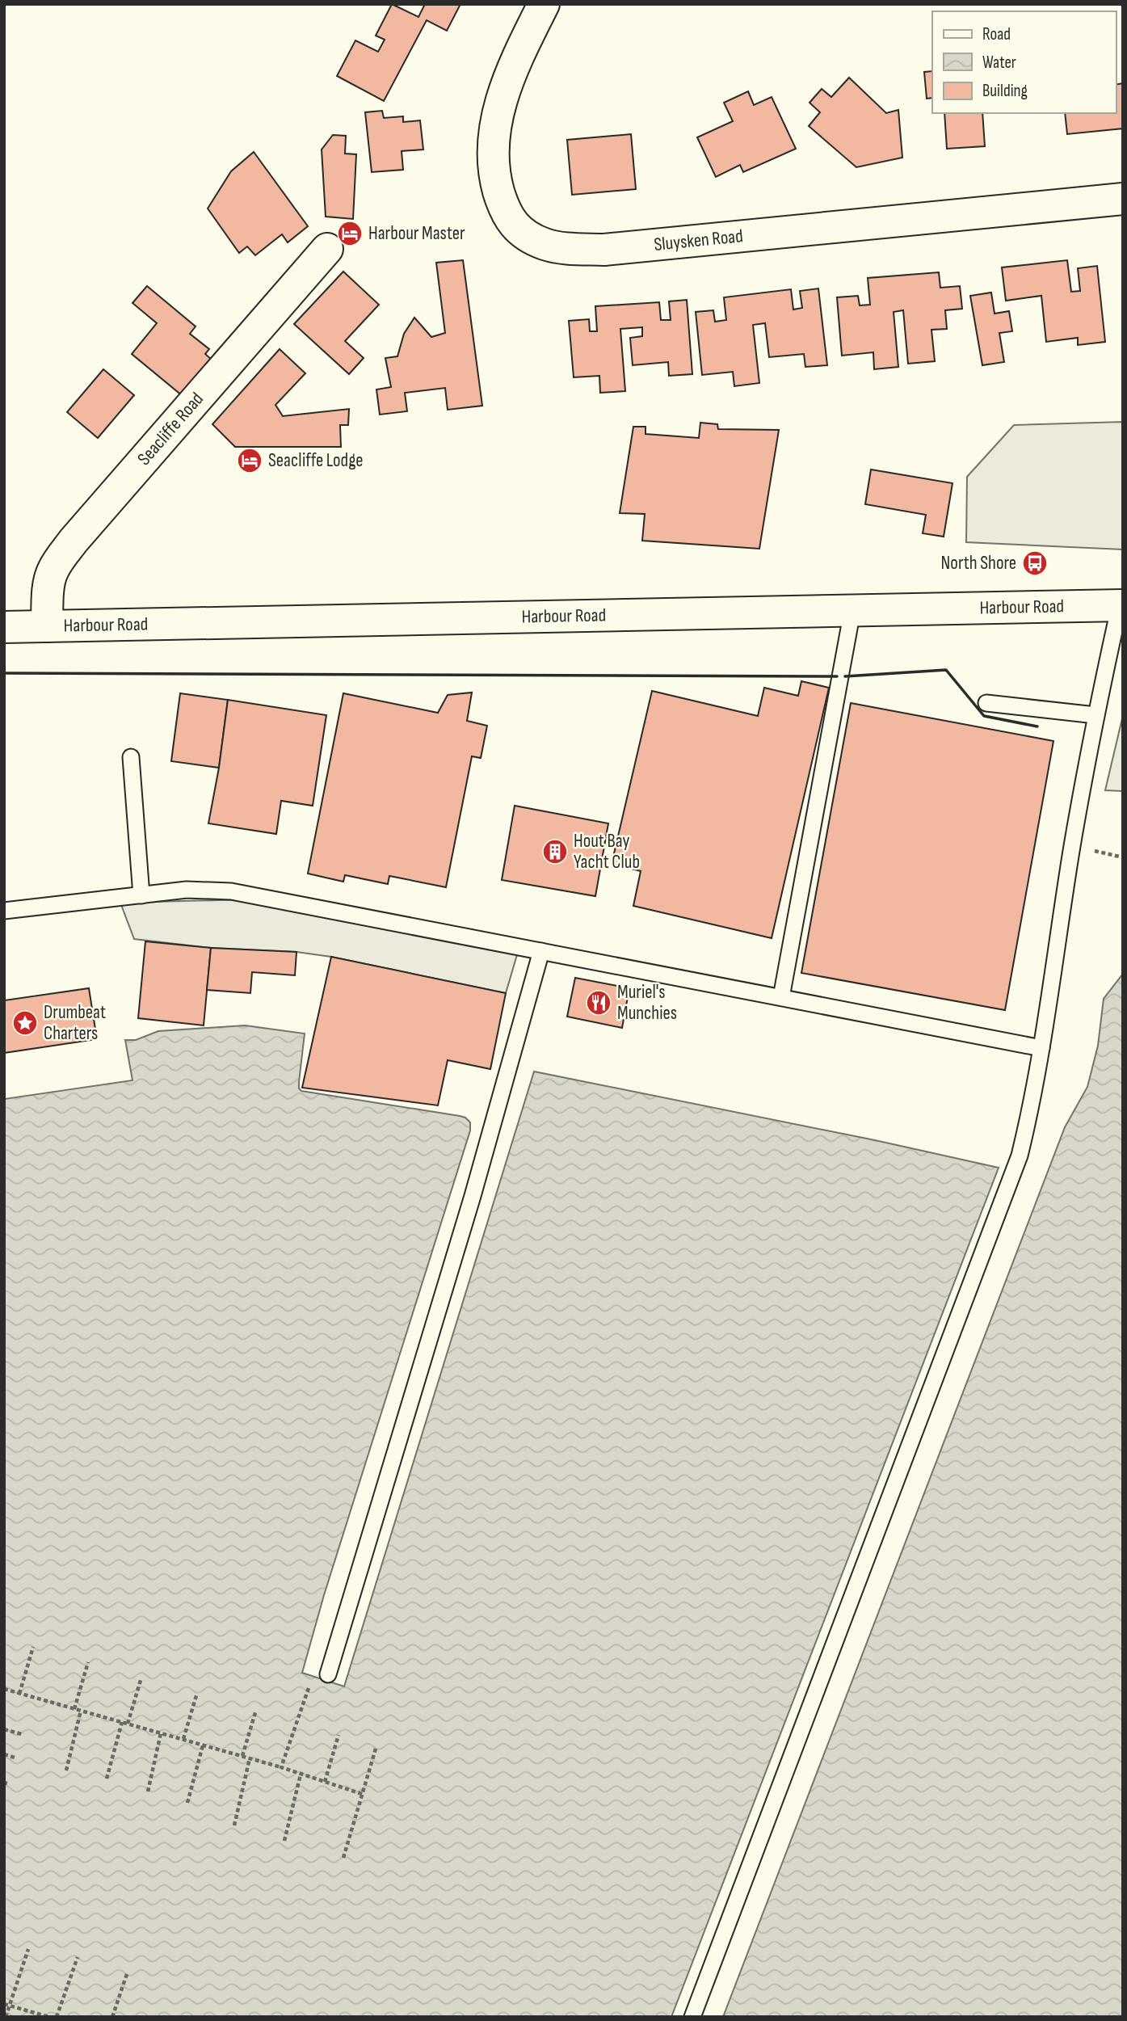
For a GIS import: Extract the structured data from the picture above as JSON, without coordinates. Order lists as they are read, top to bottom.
{
  "streets": {
    "street": ["Sluysken Road", "Seacliffe Road", "Harbour Road"]
  },
  "crossings": [
    ["Seacliffe Road", "Harbour Road"]
  ],
  "places": {
    "hotel": ["Harbour Master", "Seacliffe Lodge"],
    "bus stop": ["North Shore"],
    "building": ["Hout Bay Yacht Club"],
    "restaurant": ["Muriel's Munchies"],
    "place": ["Drumbeat Charters"]
  },
  "legend": ["Road", "Water", "Building"]
}
